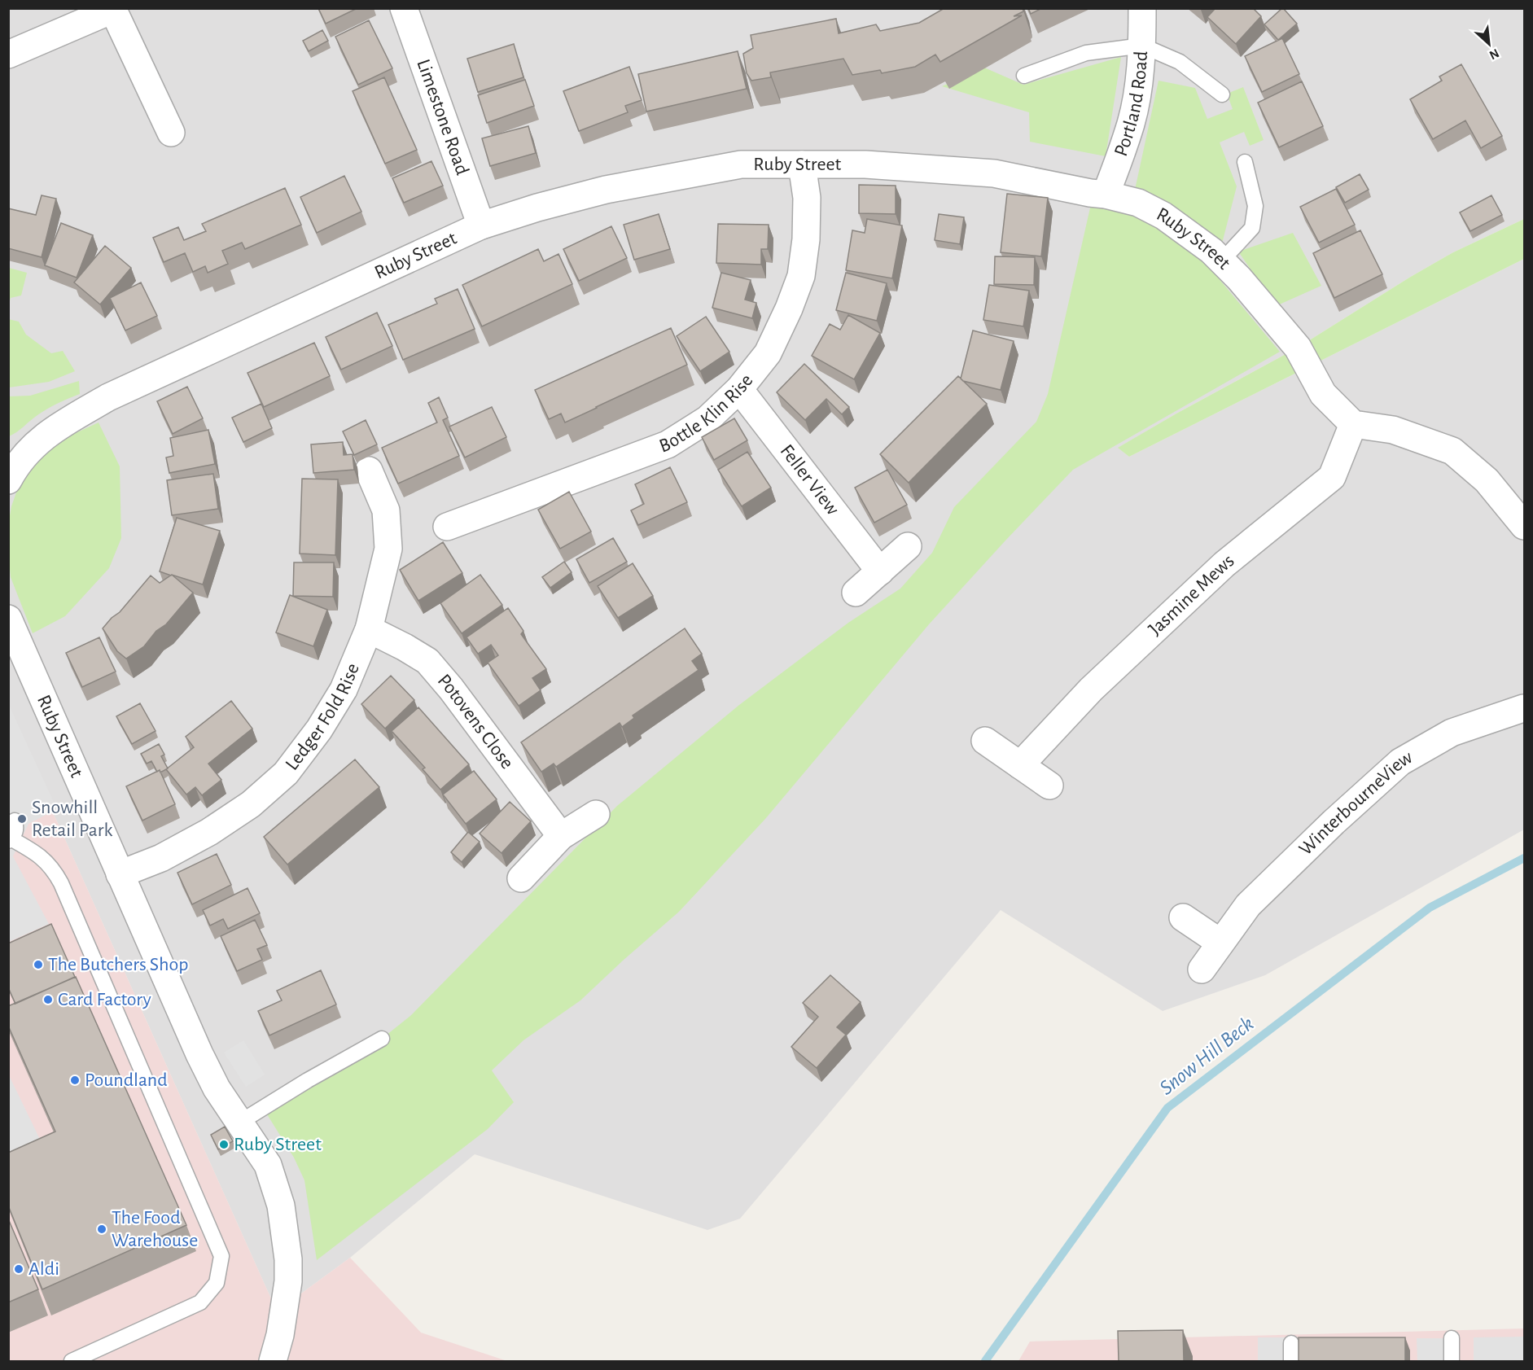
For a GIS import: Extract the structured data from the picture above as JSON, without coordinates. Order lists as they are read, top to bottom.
{
  "streets": {
    "street": [
      "Portland Road",
      "Limestone Road",
      "Ruby Street",
      "Bottle Klin Rise",
      "Feller View",
      "Jasmine Mews",
      "Ledger Fold Rise",
      "Potovens Close",
      "WinterbourneView"
    ]
  },
  "crossings": [
    ["Portland Road", "Ruby Street"],
    ["Limestone Road", "Ruby Street"],
    ["Ruby Street", "Bottle Klin Rise"],
    ["Ruby Street", "Jasmine Mews"],
    ["Ruby Street", "Ledger Fold Rise"],
    ["Bottle Klin Rise", "Feller View"],
    ["Ledger Fold Rise", "Potovens Close"]
  ],
  "water": ["Snow Hill Beck"],
  "places": [
    "Snowhill Retail Park",
    "The Butchers Shop",
    "Card Factory",
    "Poundland",
    "Ruby Street",
    "The Food Warehouse",
    "Aldi"
  ],
  "north": "bottom right"
}
